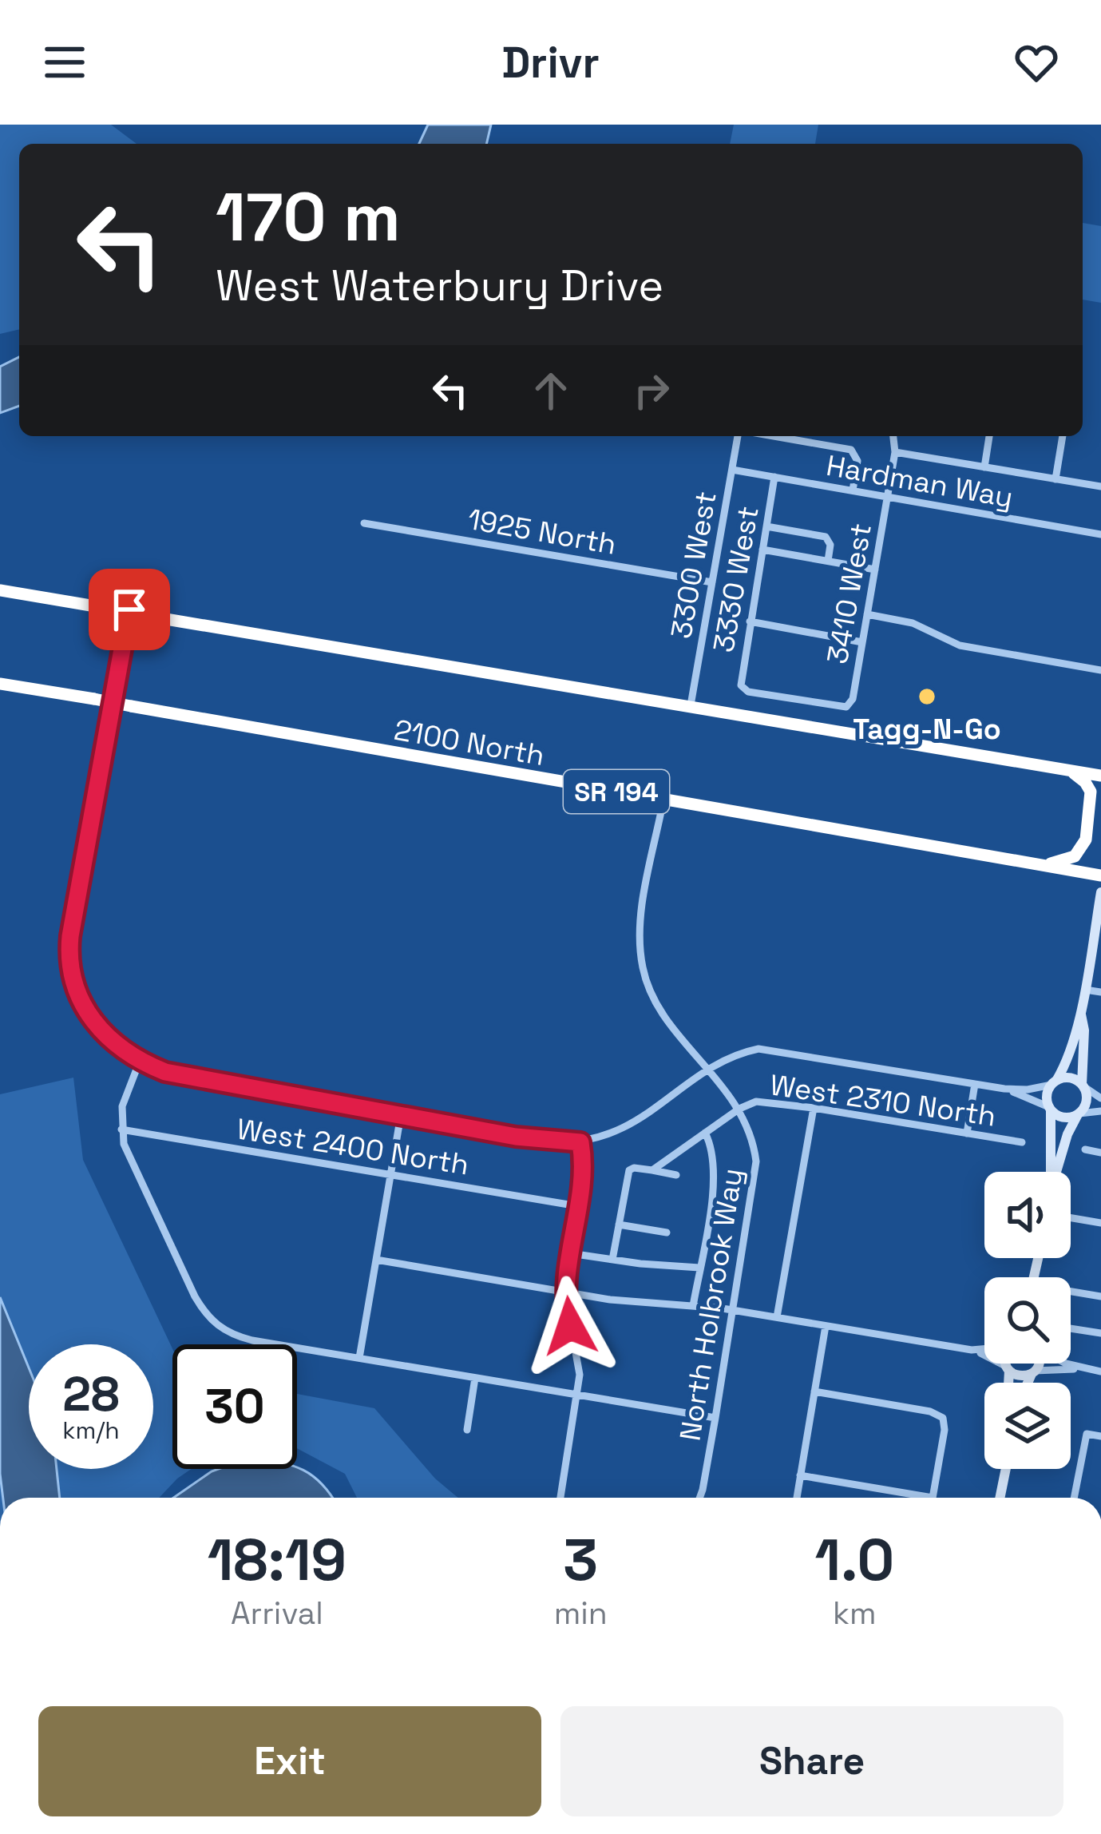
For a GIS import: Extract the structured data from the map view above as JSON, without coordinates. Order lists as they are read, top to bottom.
{
  "streets": {
    "highway": ["2100 North", "SR 194"],
    "street": [
      "Hardman Way",
      "1925 North",
      "3300 West",
      "3330 West",
      "3410 West",
      "West 2310 North",
      "West 2400 North",
      "North Holbrook Way"
    ]
  },
  "crossings": [
    ["Hardman Way", "3300 West"],
    ["Hardman Way", "3330 West"],
    ["Hardman Way", "3410 West"],
    ["1925 North", "3300 West"],
    ["3330 West", "3410 West"],
    ["2100 North", "North Holbrook Way"],
    ["West 2310 North", "North Holbrook Way"]
  ],
  "places": ["Tagg-N-Go"],
  "page": {
    "header": "Drivr",
    "turn": ["170 m", "West Waterbury Drive"],
    "speed": "28 km/h",
    "limit": "30",
    "eta": [
      "18:19",
      "Arrival",
      "3",
      "min",
      "1.0",
      "km"
    ],
    "buttons": ["Exit", "Share"]
  }
}
